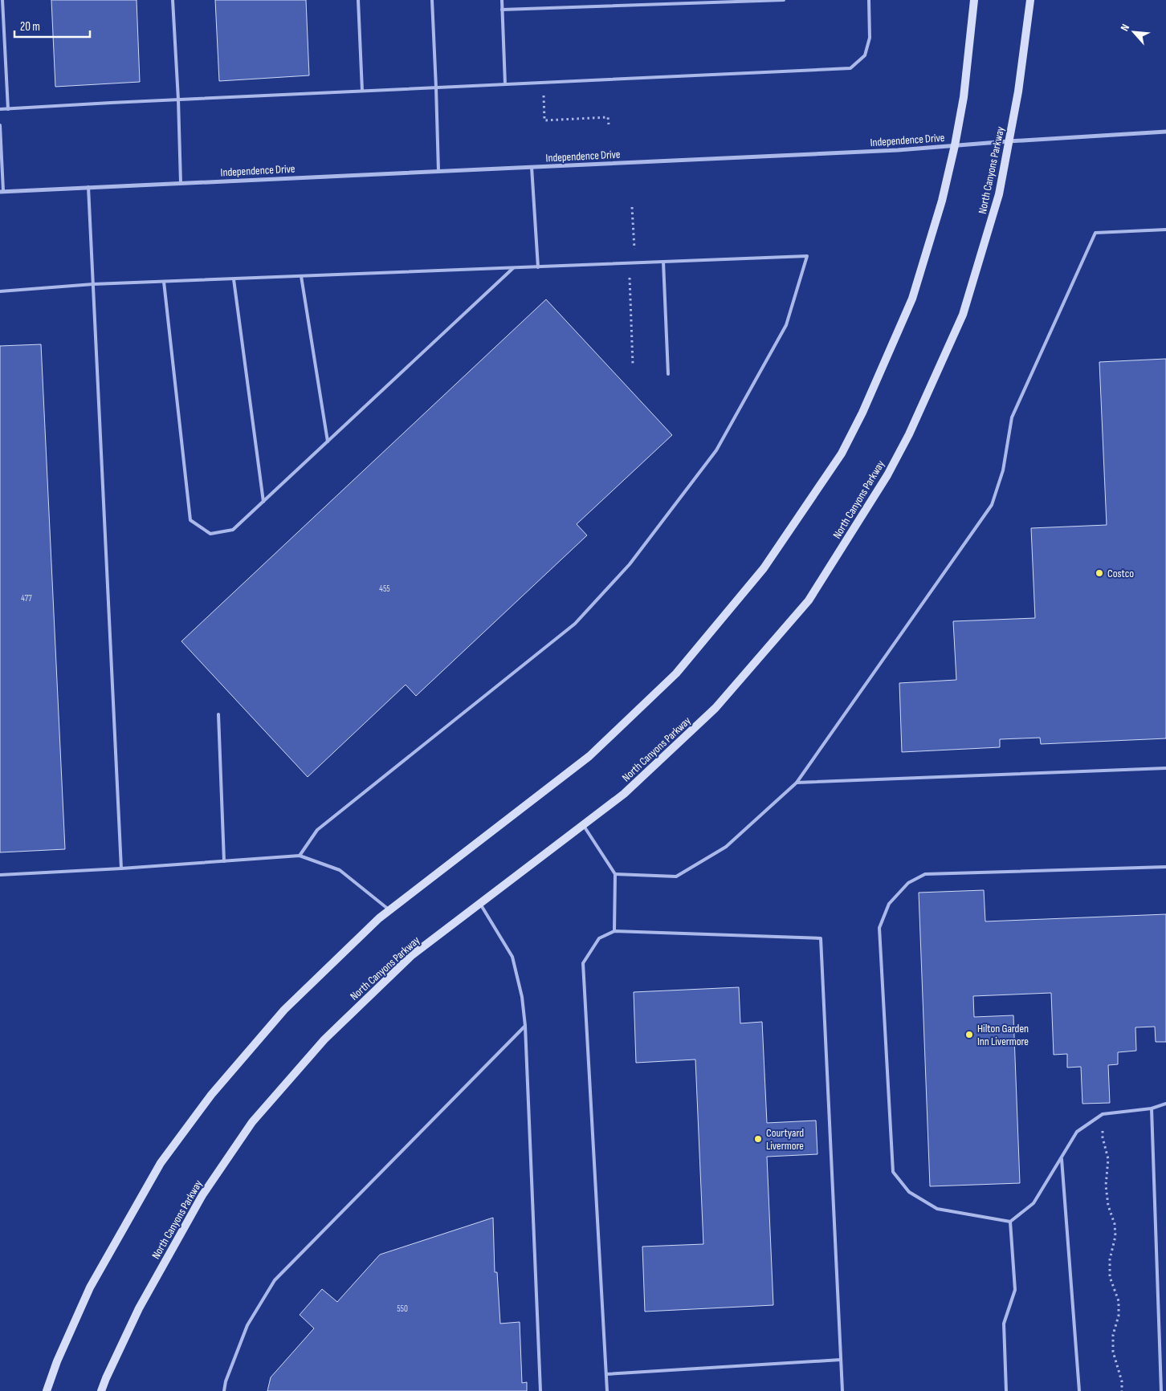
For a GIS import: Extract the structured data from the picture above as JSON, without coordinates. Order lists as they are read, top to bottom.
{
  "streets": {
    "main road": ["North Canyons Parkway"],
    "street": ["Independence Drive"]
  },
  "crossings": [
    ["Independence Drive", "North Canyons Parkway"]
  ],
  "places": ["Costco", "Hilton Garden Inn Livermore", "Courtyard Livermore"],
  "house_numbers": ["455", "477", "550"],
  "scale_bar": "20 m",
  "north": "top left"
}
